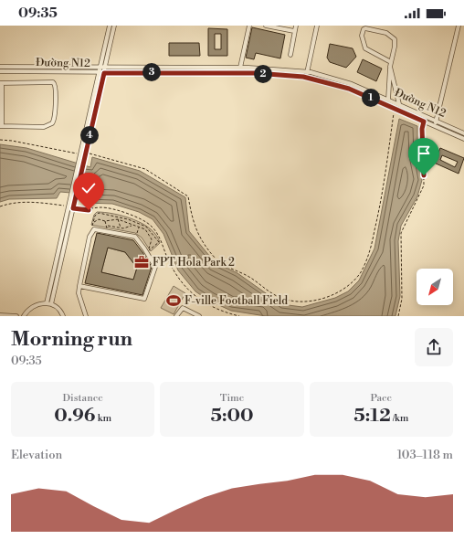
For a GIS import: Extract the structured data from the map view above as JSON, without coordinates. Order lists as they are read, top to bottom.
{
  "streets": {
    "street": ["Đường N12"]
  },
  "places": {
    "office": ["FPT Hola Park 2"],
    "sports": ["F-ville Football Field"]
  },
  "north": "bottom left",
  "page": {
    "status": "09:35",
    "pins": [
      "3",
      "2",
      "1",
      "4"
    ],
    "heading": ["Morning run", "09:35"],
    "stats": [
      ["Distance", "0.96 km"],
      ["Time", "5:00"],
      ["Pace", "5:12 /km"]
    ],
    "chart": ["Elevation", "103–118 m"]
  }
}
